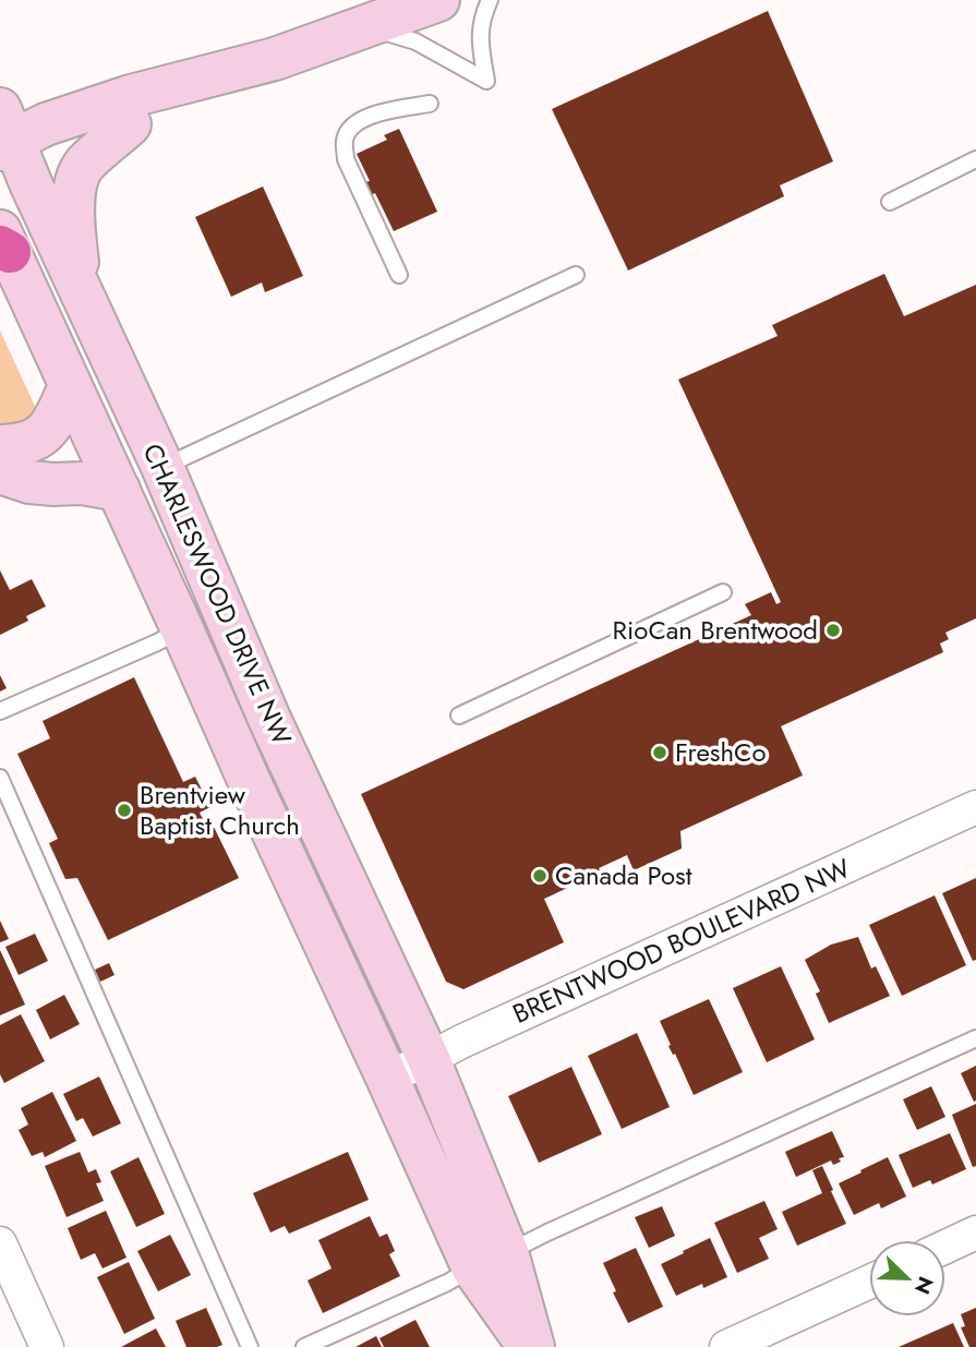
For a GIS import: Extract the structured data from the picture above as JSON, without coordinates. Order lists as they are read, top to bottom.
{
  "streets": {
    "street": ["CHARLESWOOD DRIVE NW", "BRENTWOOD BOULEVARD NW"]
  },
  "crossings": [
    ["CHARLESWOOD DRIVE NW", "BRENTWOOD BOULEVARD NW"]
  ],
  "places": [
    "RioCan Brentwood",
    "FreshCo",
    "Brentview Baptist Church",
    "Canada Post"
  ],
  "north": "bottom right"
}
